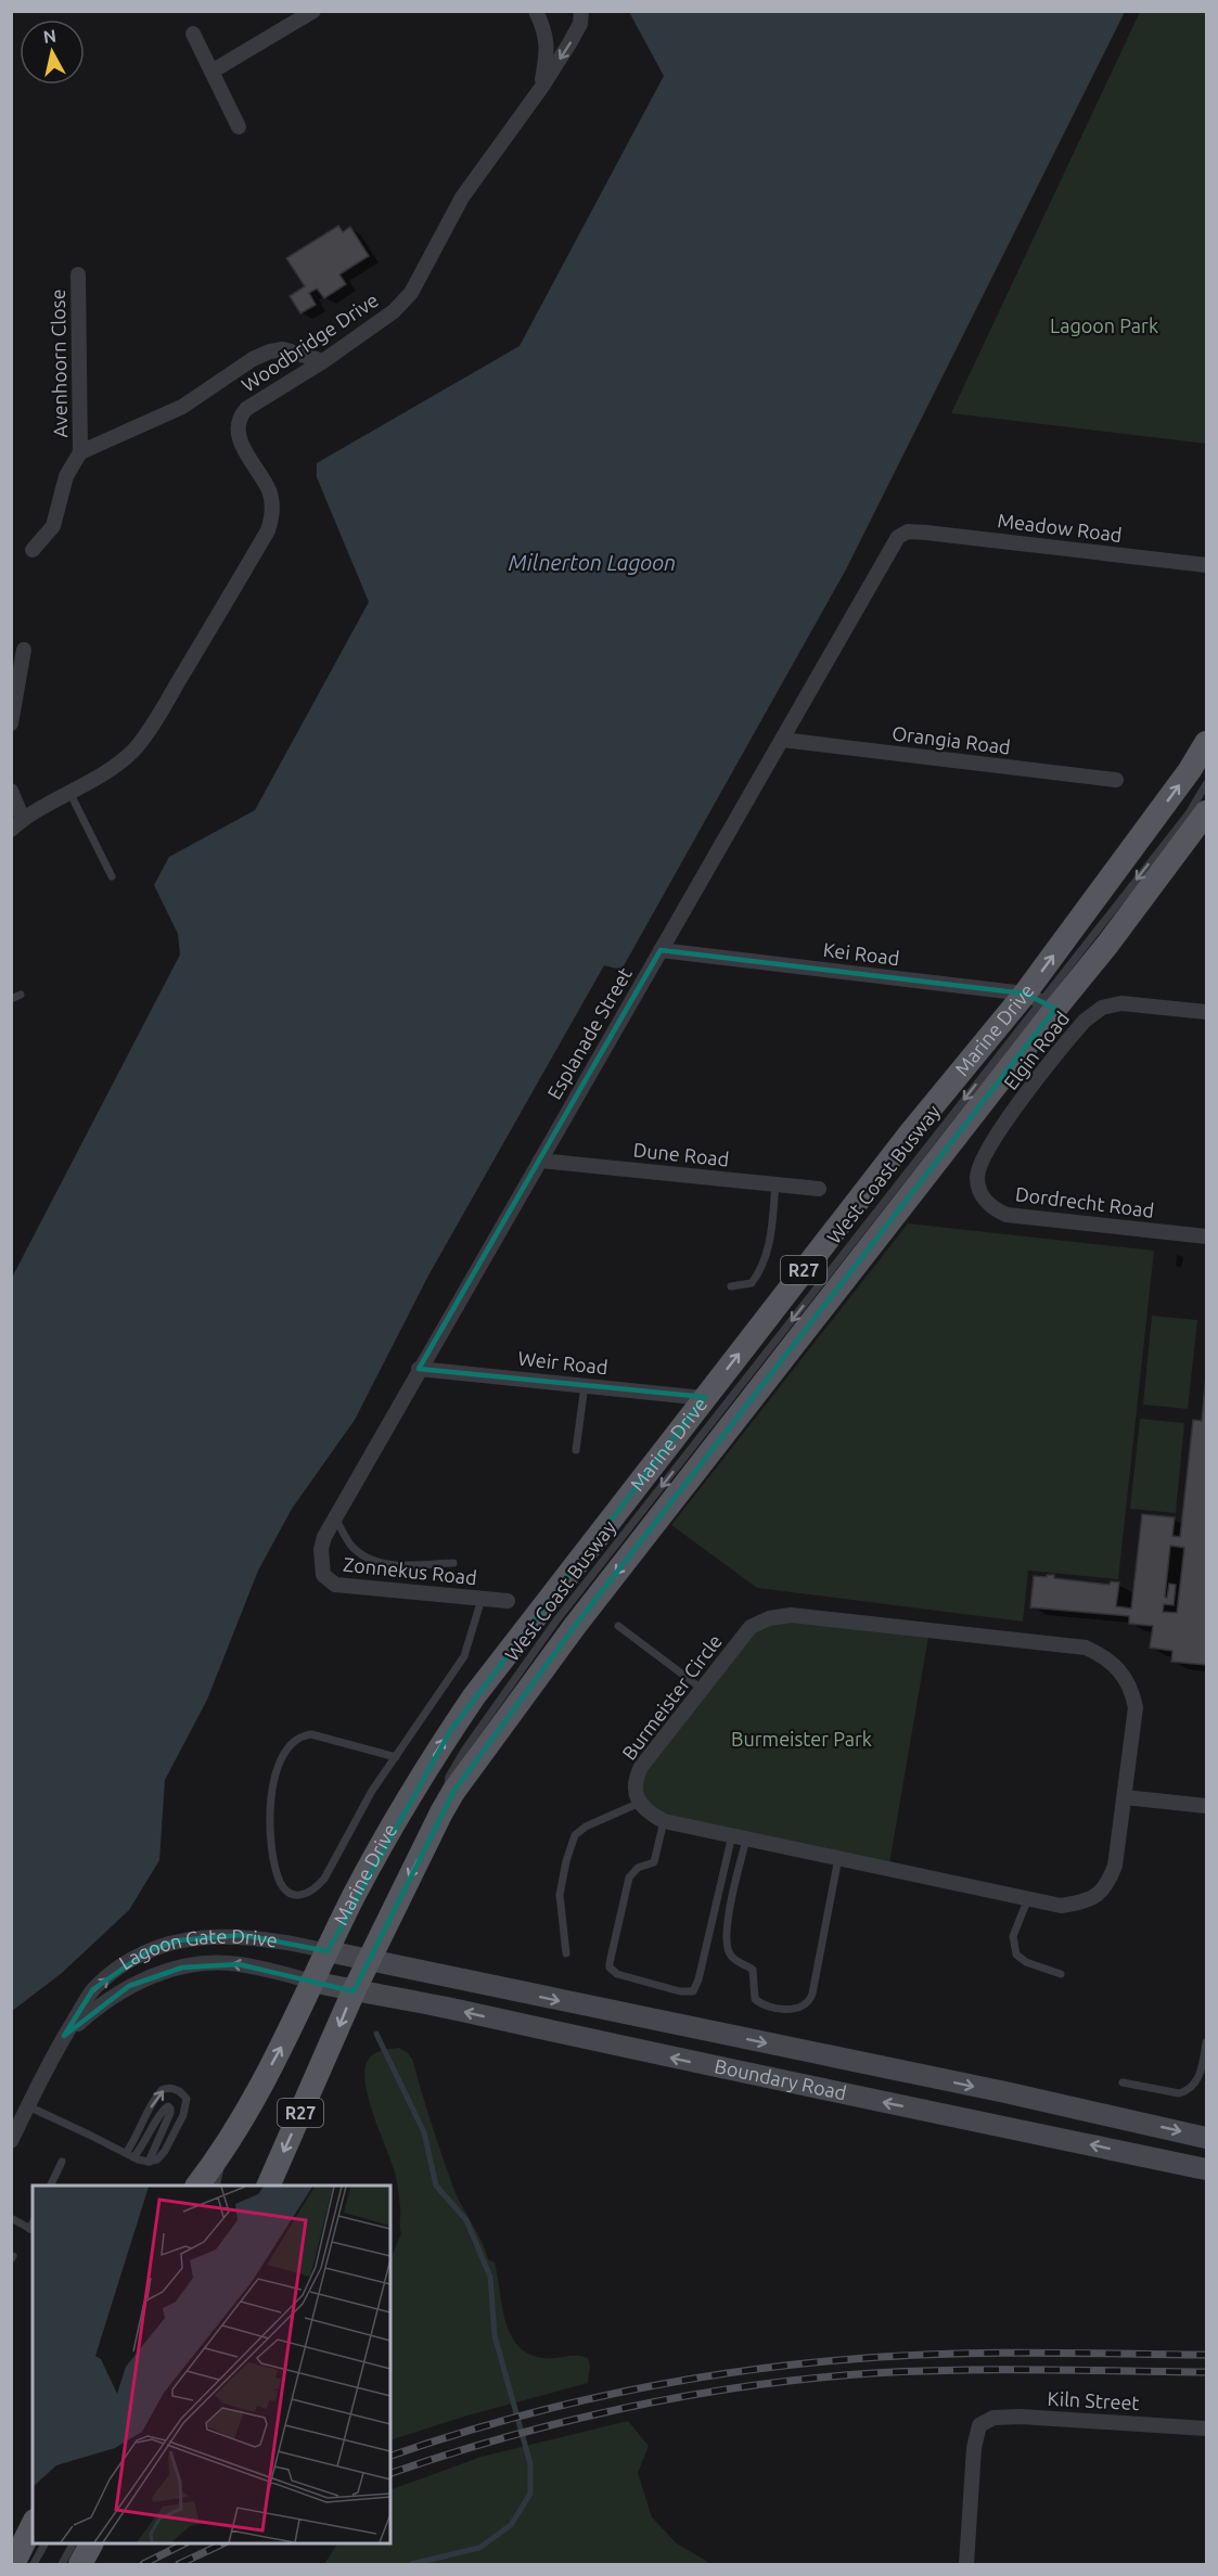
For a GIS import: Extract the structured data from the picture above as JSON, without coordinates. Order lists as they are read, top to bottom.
{
  "streets": {
    "main road": [
      "Marine Drive",
      "R27",
      "Lagoon Gate Drive",
      "Boundary Road"
    ],
    "street": [
      "Woodbridge Drive",
      "Avenhoorn Close",
      "Meadow Road",
      "Orangia Road",
      "Kei Road",
      "Esplanade Street",
      "Elgin Road",
      "Dune Road",
      "Dordrecht Road",
      "Weir Road",
      "Zonnekus Road",
      "Burmeister Circle",
      "Kiln Street"
    ]
  },
  "crossings": [
    ["Woodbridge Drive", "Avenhoorn Close"],
    ["Meadow Road", "Esplanade Street"],
    ["Orangia Road", "Esplanade Street"],
    ["Kei Road", "Marine Drive"],
    ["Kei Road", "Esplanade Street"],
    ["Marine Drive", "Weir Road"],
    ["Marine Drive", "Lagoon Gate Drive"],
    ["Marine Drive", "Boundary Road"],
    ["Esplanade Street", "Dune Road"],
    ["Esplanade Street", "Weir Road"],
    ["Esplanade Street", "Zonnekus Road"],
    ["Elgin Road", "Dordrecht Road"],
    ["Lagoon Gate Drive", "Boundary Road"]
  ],
  "water": ["Milnerton Lagoon"],
  "parks": ["Lagoon Park", "Burmeister Park"],
  "north": "top"
}
